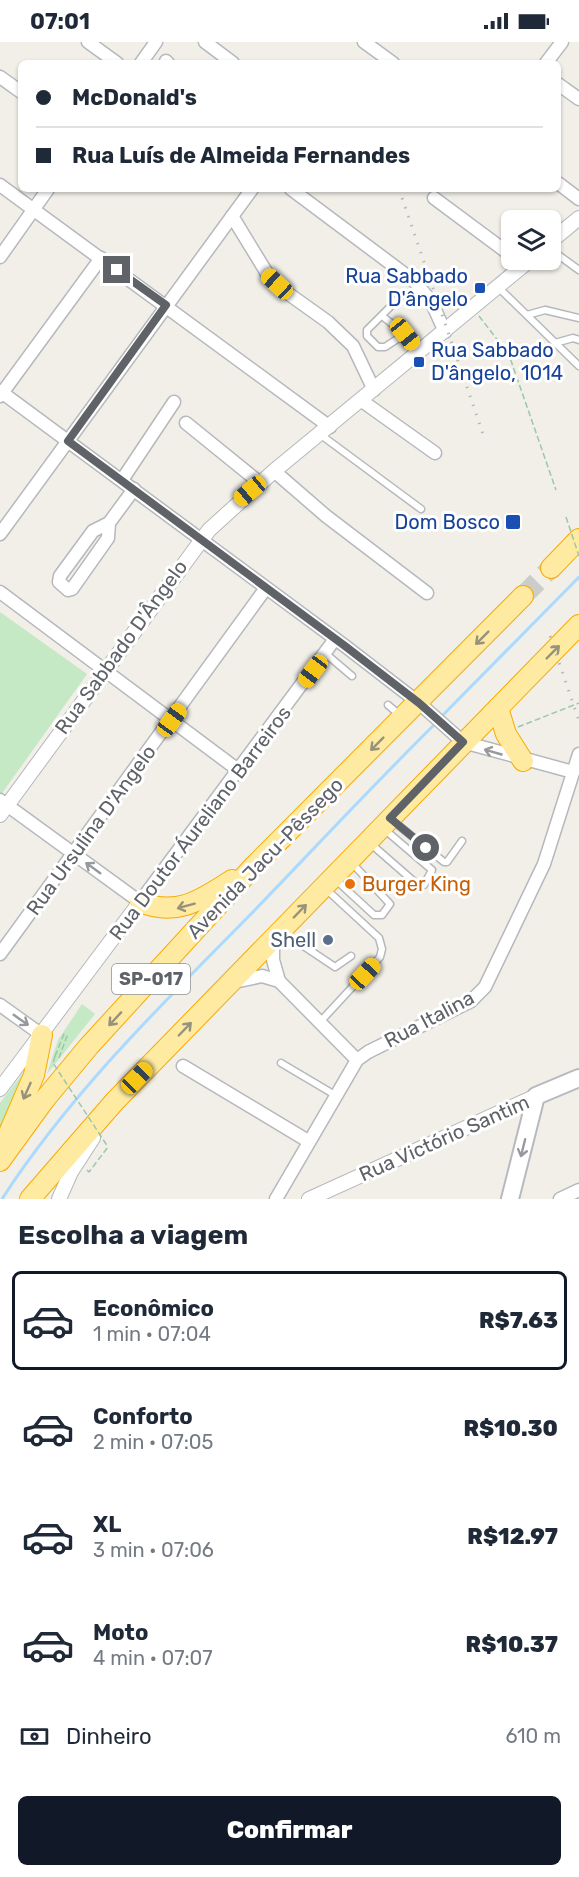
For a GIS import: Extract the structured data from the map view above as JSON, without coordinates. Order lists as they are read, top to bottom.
{
  "streets": {
    "highway": ["Avenida Jacu-Pêssego", "SP-017"],
    "main road": ["Rua Victório Santim"],
    "street": [
      "Rua Sabbado D'Ângelo",
      "Rua Doutor Áureliano Barreiros",
      "Rua Ursulina D'Angelo",
      "Rua Italina"
    ]
  },
  "places": {
    "transit": ["Rua Sabbado D'ângelo", "Rua Sabbado D'ângelo, 1014", "Dom Bosco"],
    "other": ["Burger King", "Shell"]
  },
  "page": {
    "status": "07:01",
    "banner": ["McDonald's", "Rua Luís de Almeida Fernandes"],
    "heading": "Escolha a viagem",
    "list": [
      {
        "name": "Econômico",
        "note": "1 min · 07:04",
        "value": "R$7.63"
      },
      {
        "name": "Conforto",
        "note": "2 min · 07:05",
        "value": "R$10.30"
      },
      {
        "name": "XL",
        "note": "3 min · 07:06",
        "value": "R$12.97"
      },
      {
        "name": "Moto",
        "note": "4 min · 07:07",
        "value": "R$10.37"
      }
    ],
    "pay": ["Dinheiro", "610 m"],
    "buttons": "Confirmar"
  }
}
